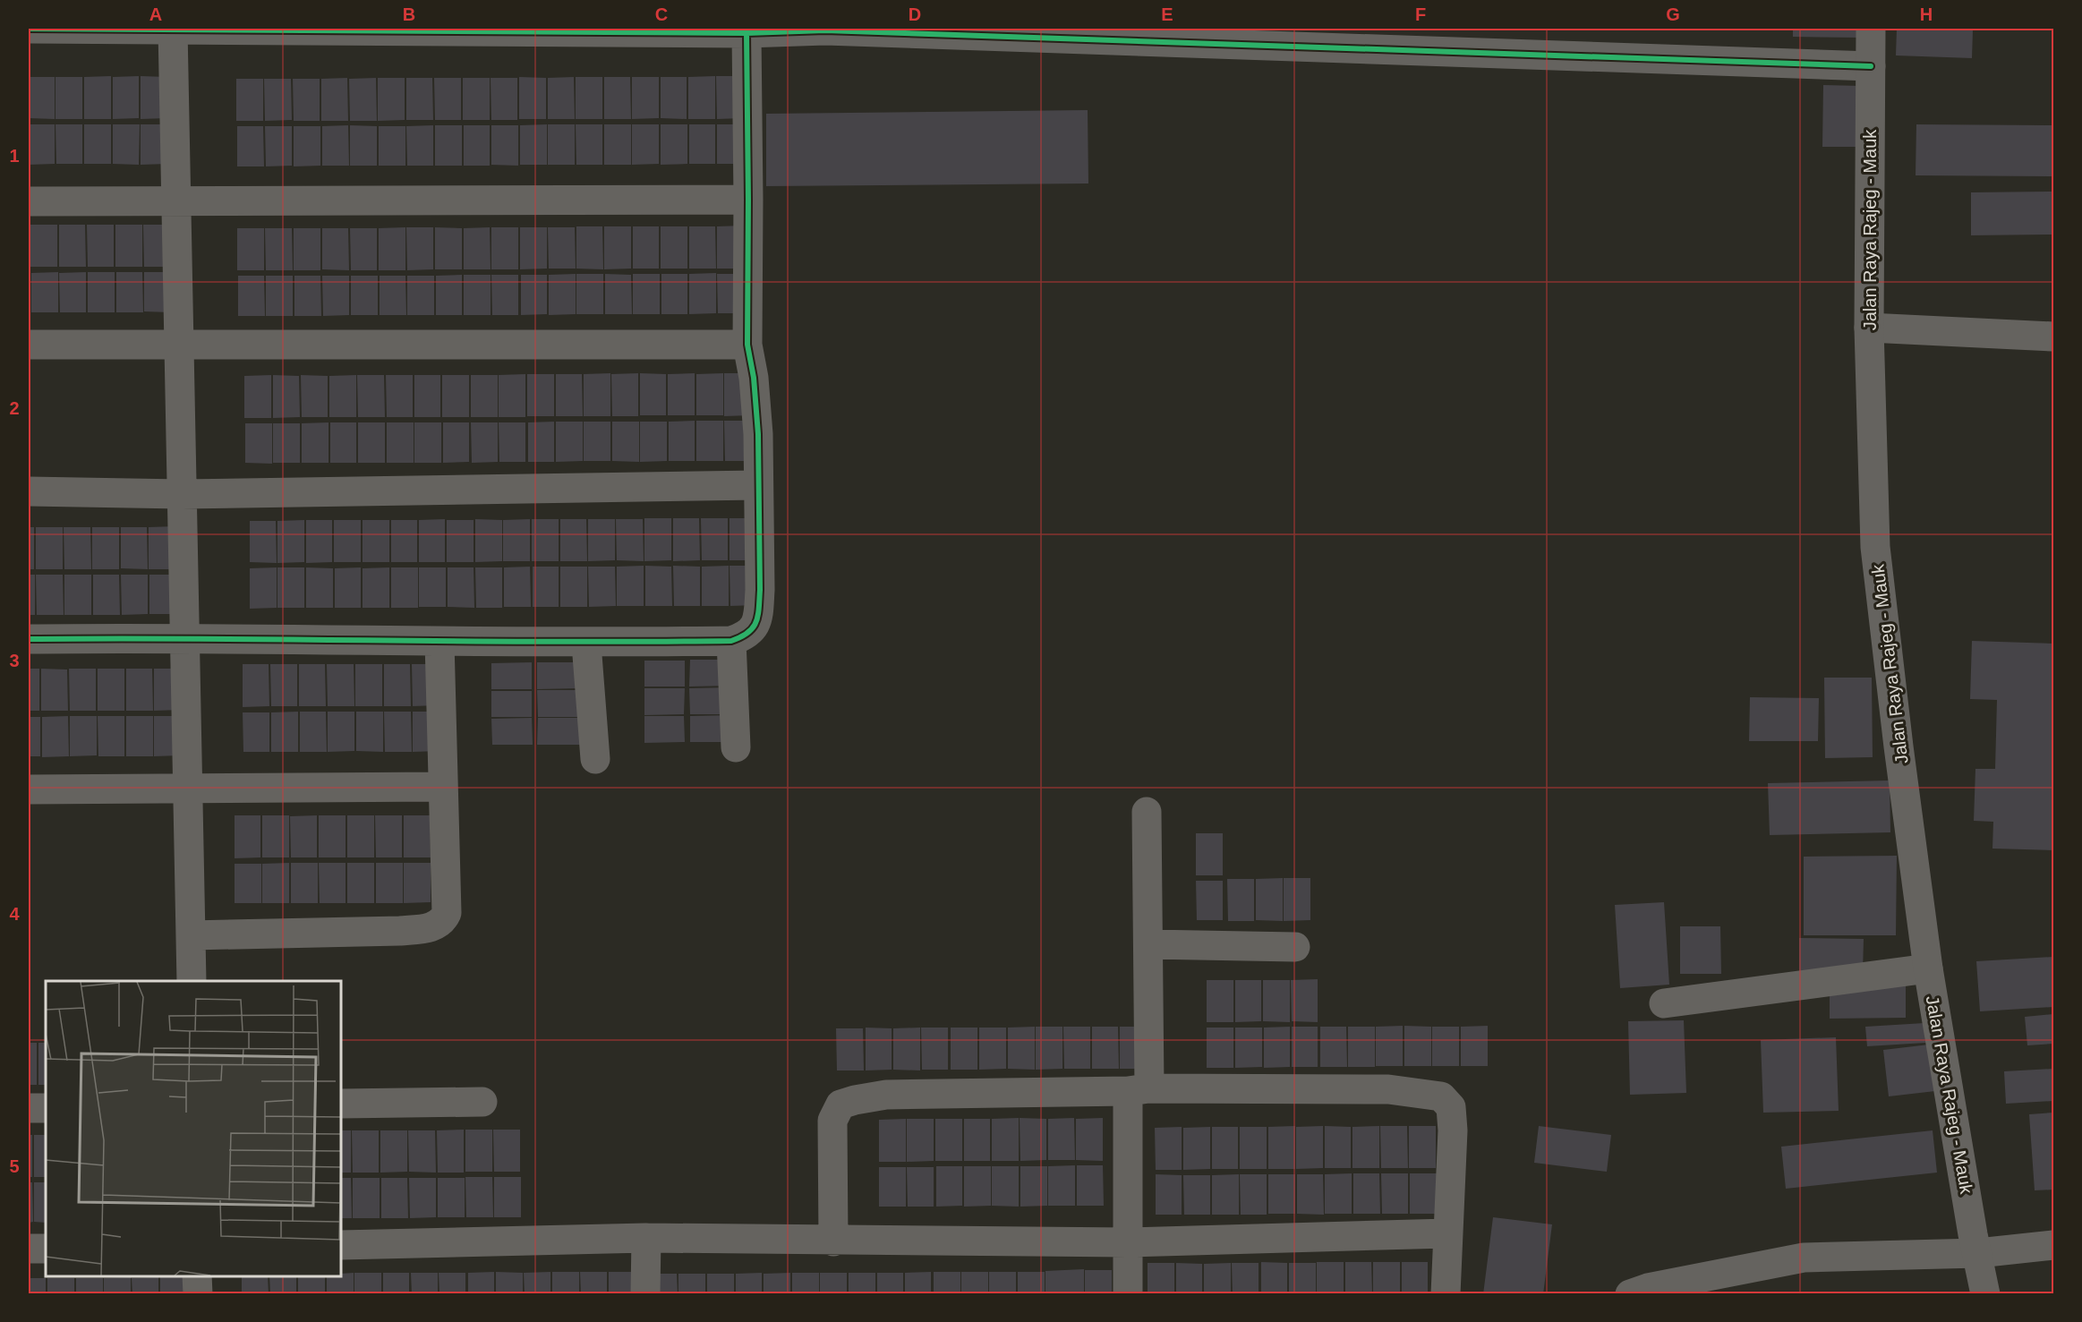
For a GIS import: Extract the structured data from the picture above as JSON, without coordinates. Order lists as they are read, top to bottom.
{
  "streets": {
    "street": ["Jalan Raya Rajeg - Mauk"]
  },
  "grid": {
    "columns": [
      "A",
      "B",
      "C",
      "D",
      "E",
      "F",
      "G",
      "H"
    ],
    "rows": [
      "1",
      "2",
      "3",
      "4",
      "5"
    ]
  }
}
